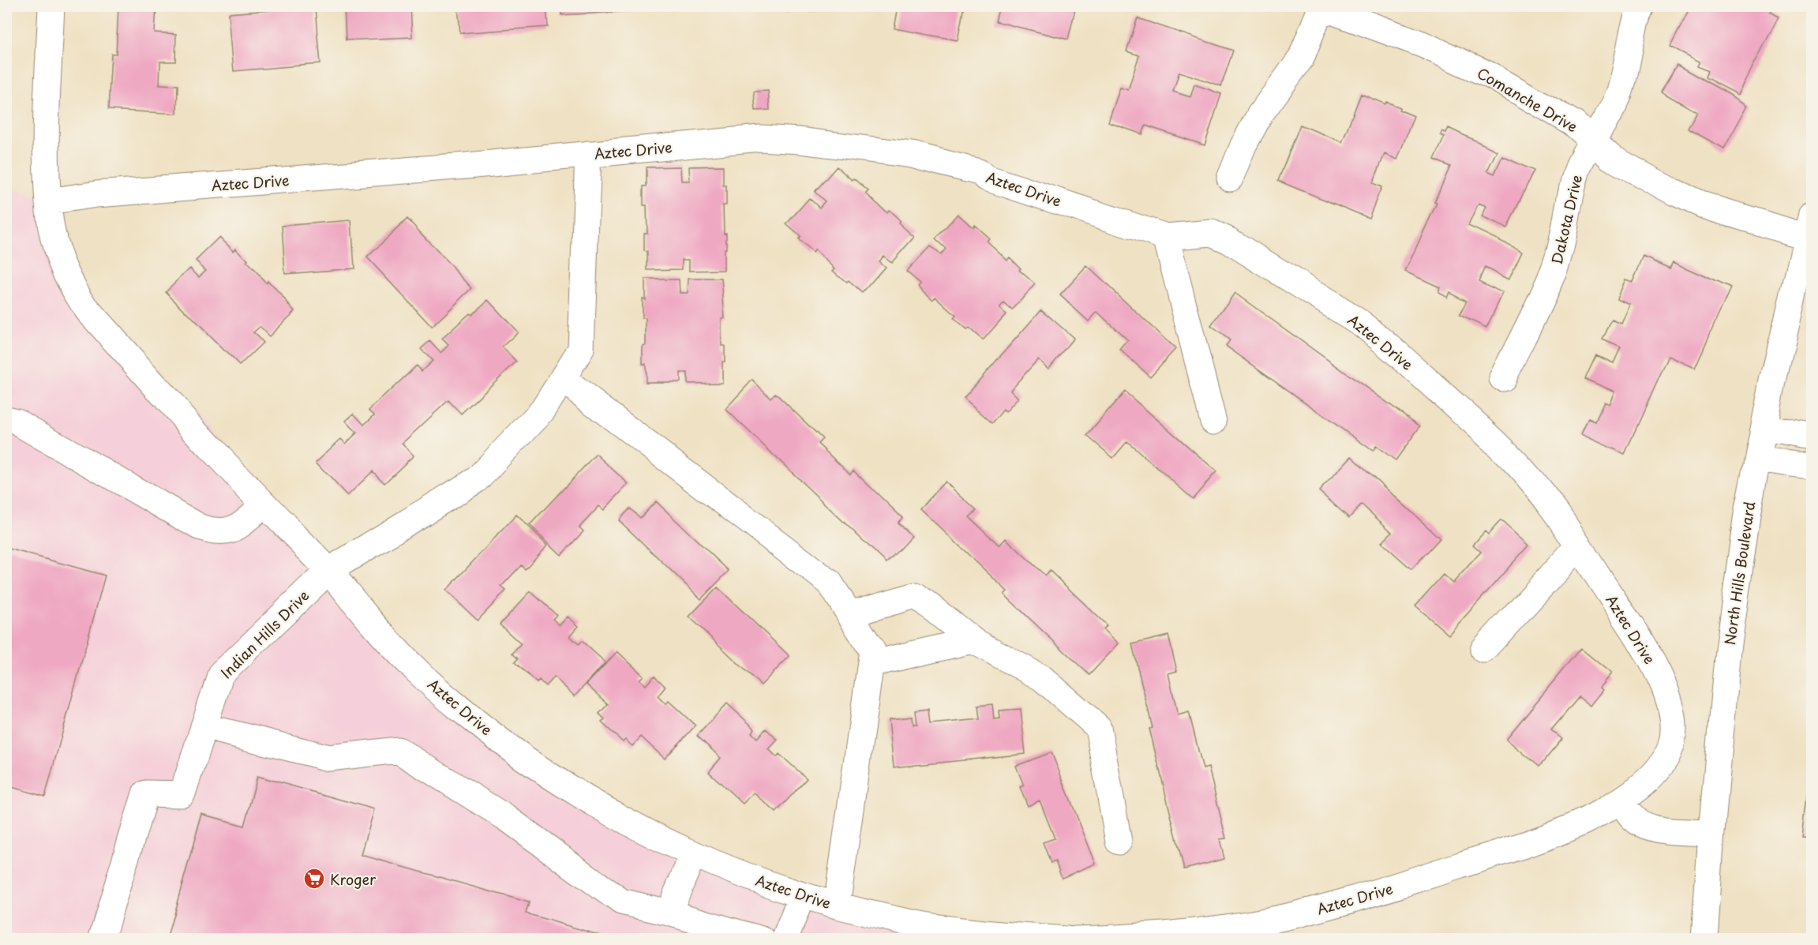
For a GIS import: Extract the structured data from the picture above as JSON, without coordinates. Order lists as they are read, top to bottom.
{
  "streets": {
    "street": [
      "Comanche Drive",
      "Aztec Drive",
      "Dakota Drive",
      "North Hills Boulevard",
      "Indian Hills Drive"
    ]
  },
  "crossings": [
    ["Comanche Drive", "Dakota Drive"],
    ["Comanche Drive", "North Hills Boulevard"],
    ["Aztec Drive", "Indian Hills Drive"]
  ],
  "places": {
    "supermarket": ["Kroger"]
  }
}
